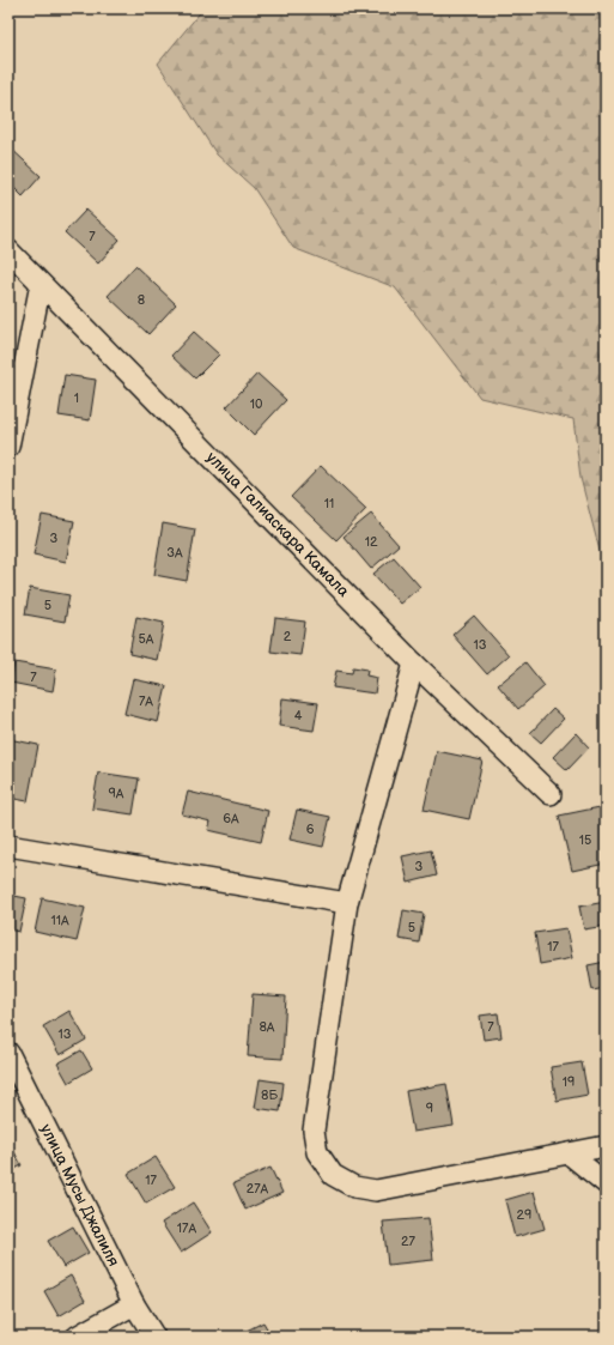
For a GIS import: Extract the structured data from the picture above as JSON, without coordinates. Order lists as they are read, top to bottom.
{
  "streets": {
    "street": ["улица Галиаскара Камала", "улица Мусы Джалиля"]
  },
  "house_numbers": [
    "7",
    "8",
    "1",
    "10",
    "11",
    "3",
    "12",
    "3А",
    "5",
    "2",
    "5А",
    "13",
    "7",
    "7А",
    "4",
    "9А",
    "6А",
    "6",
    "15",
    "3",
    "11А",
    "5",
    "17",
    "8А",
    "7",
    "13",
    "19",
    "8Б",
    "9",
    "17",
    "27А",
    "29",
    "17А",
    "27"
  ]
}
